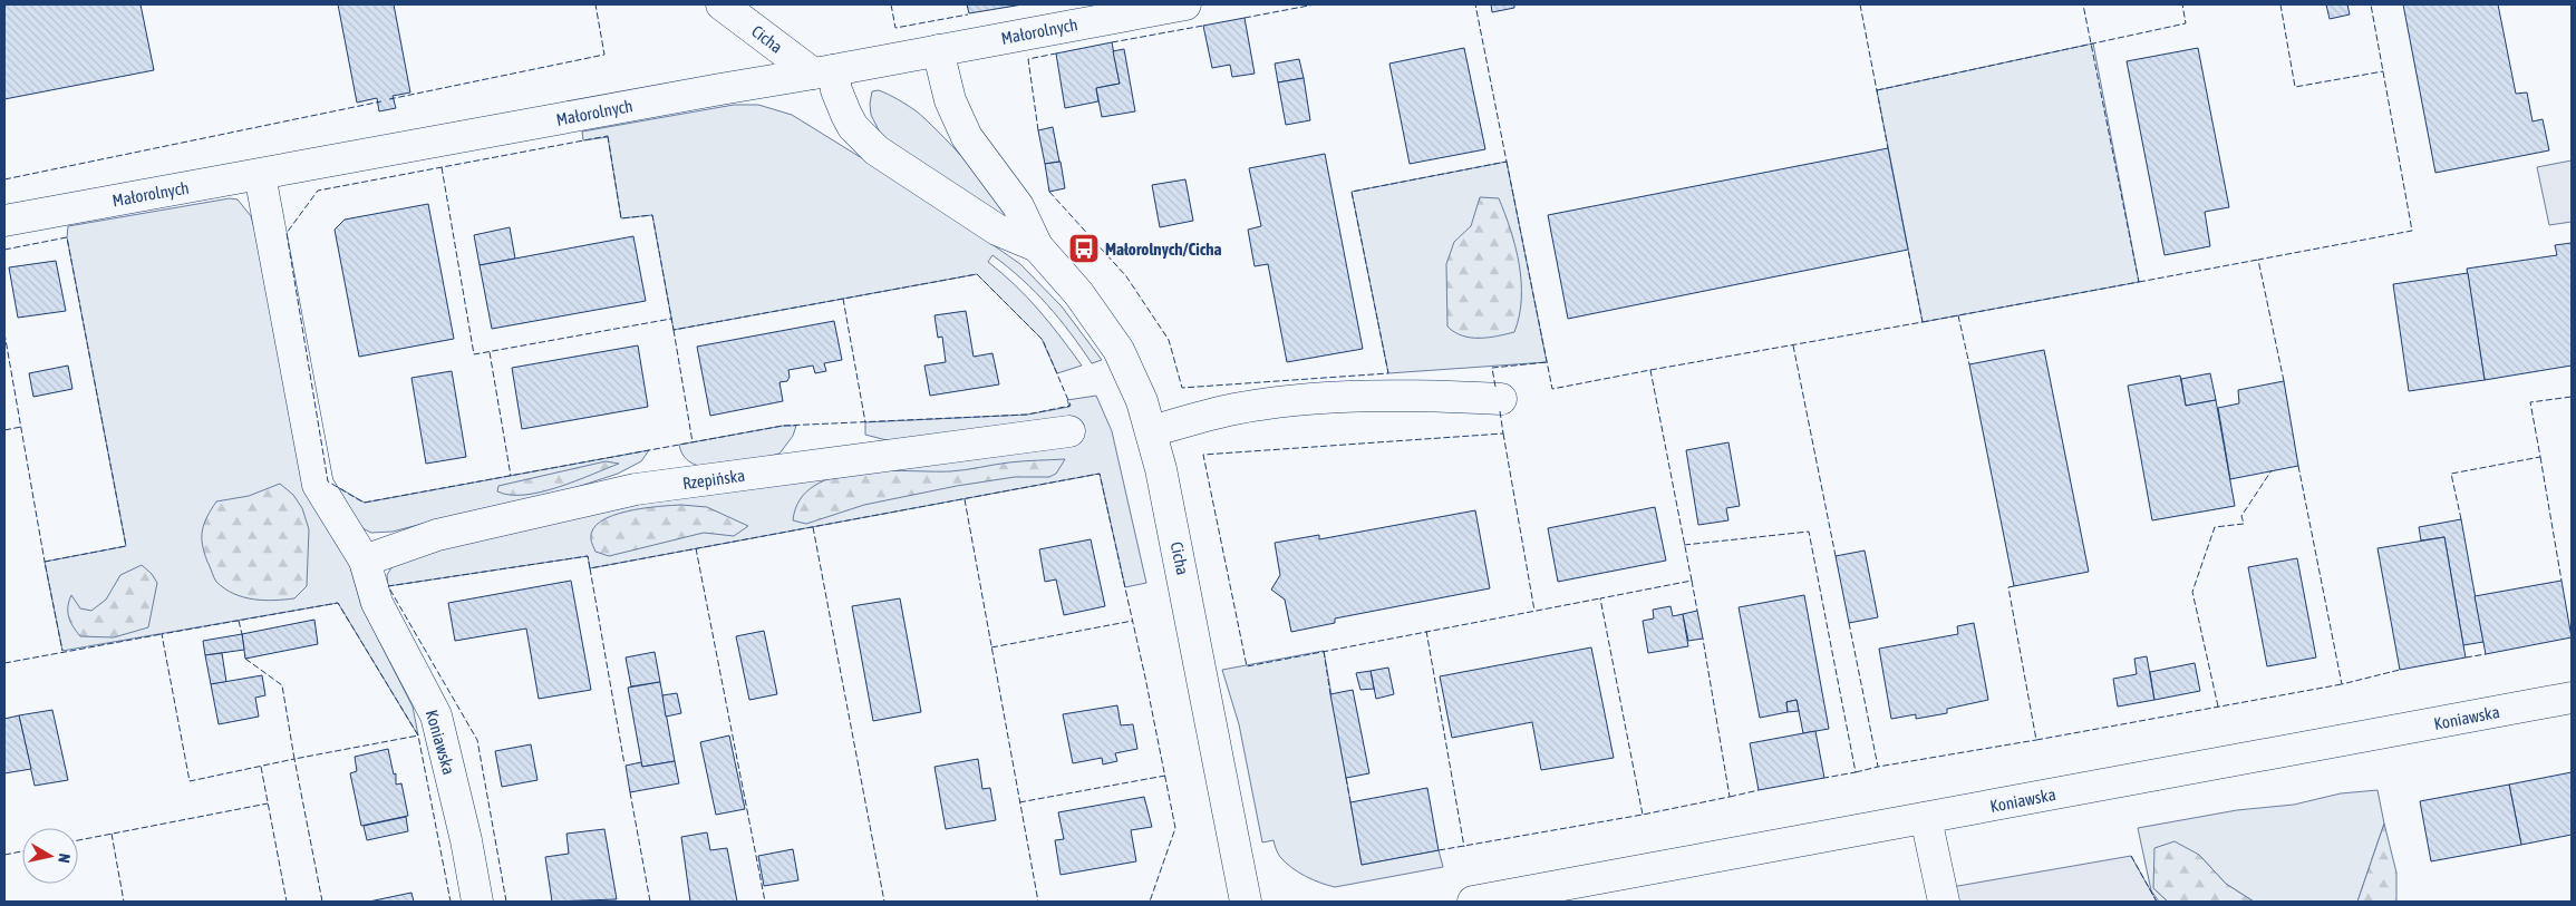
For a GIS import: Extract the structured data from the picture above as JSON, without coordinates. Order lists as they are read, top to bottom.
{
  "streets": {
    "street": [
      "Małorolnych",
      "Cicha",
      "Rzepińska",
      "Koniawska"
    ]
  },
  "crossings": [
    ["Małorolnych", "Cicha"],
    ["Małorolnych", "Koniawska"],
    ["Rzepińska", "Koniawska"]
  ],
  "places": {
    "bus stop": ["Małorolnych/Cicha"]
  },
  "north": "right"
}
